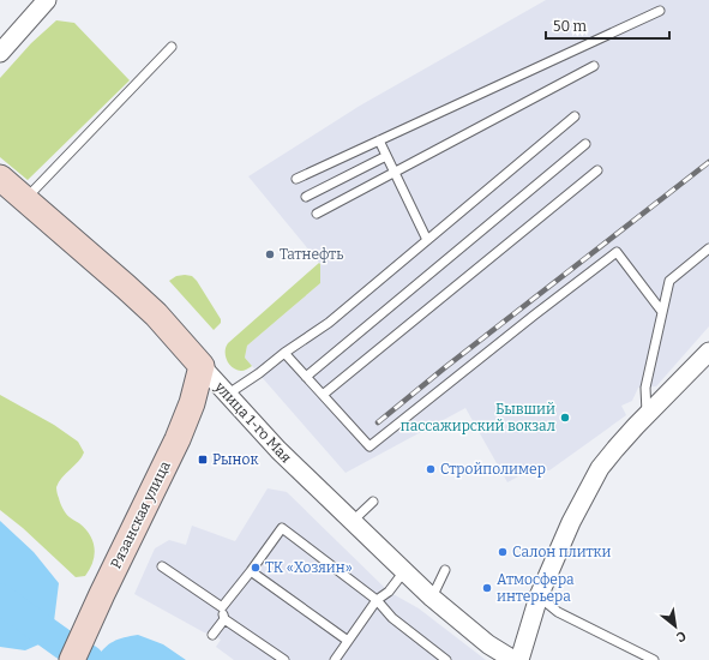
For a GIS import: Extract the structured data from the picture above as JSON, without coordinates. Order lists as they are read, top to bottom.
{
  "streets": {
    "main road": ["улица 1-го Мая", "Рязанская улица"]
  },
  "crossings": [
    ["улица 1-го Мая", "Рязанская улица"]
  ],
  "places": {
    "other": [
      "Татнефть",
      "Бывший пассажирский вокзал",
      "Стройполимер",
      "Салон плитки",
      "ТК «Хозяин»",
      "Атмосфера интерьера"
    ],
    "transit": ["Рынок"]
  },
  "scale_bar": "50 m",
  "north": "bottom right"
}
